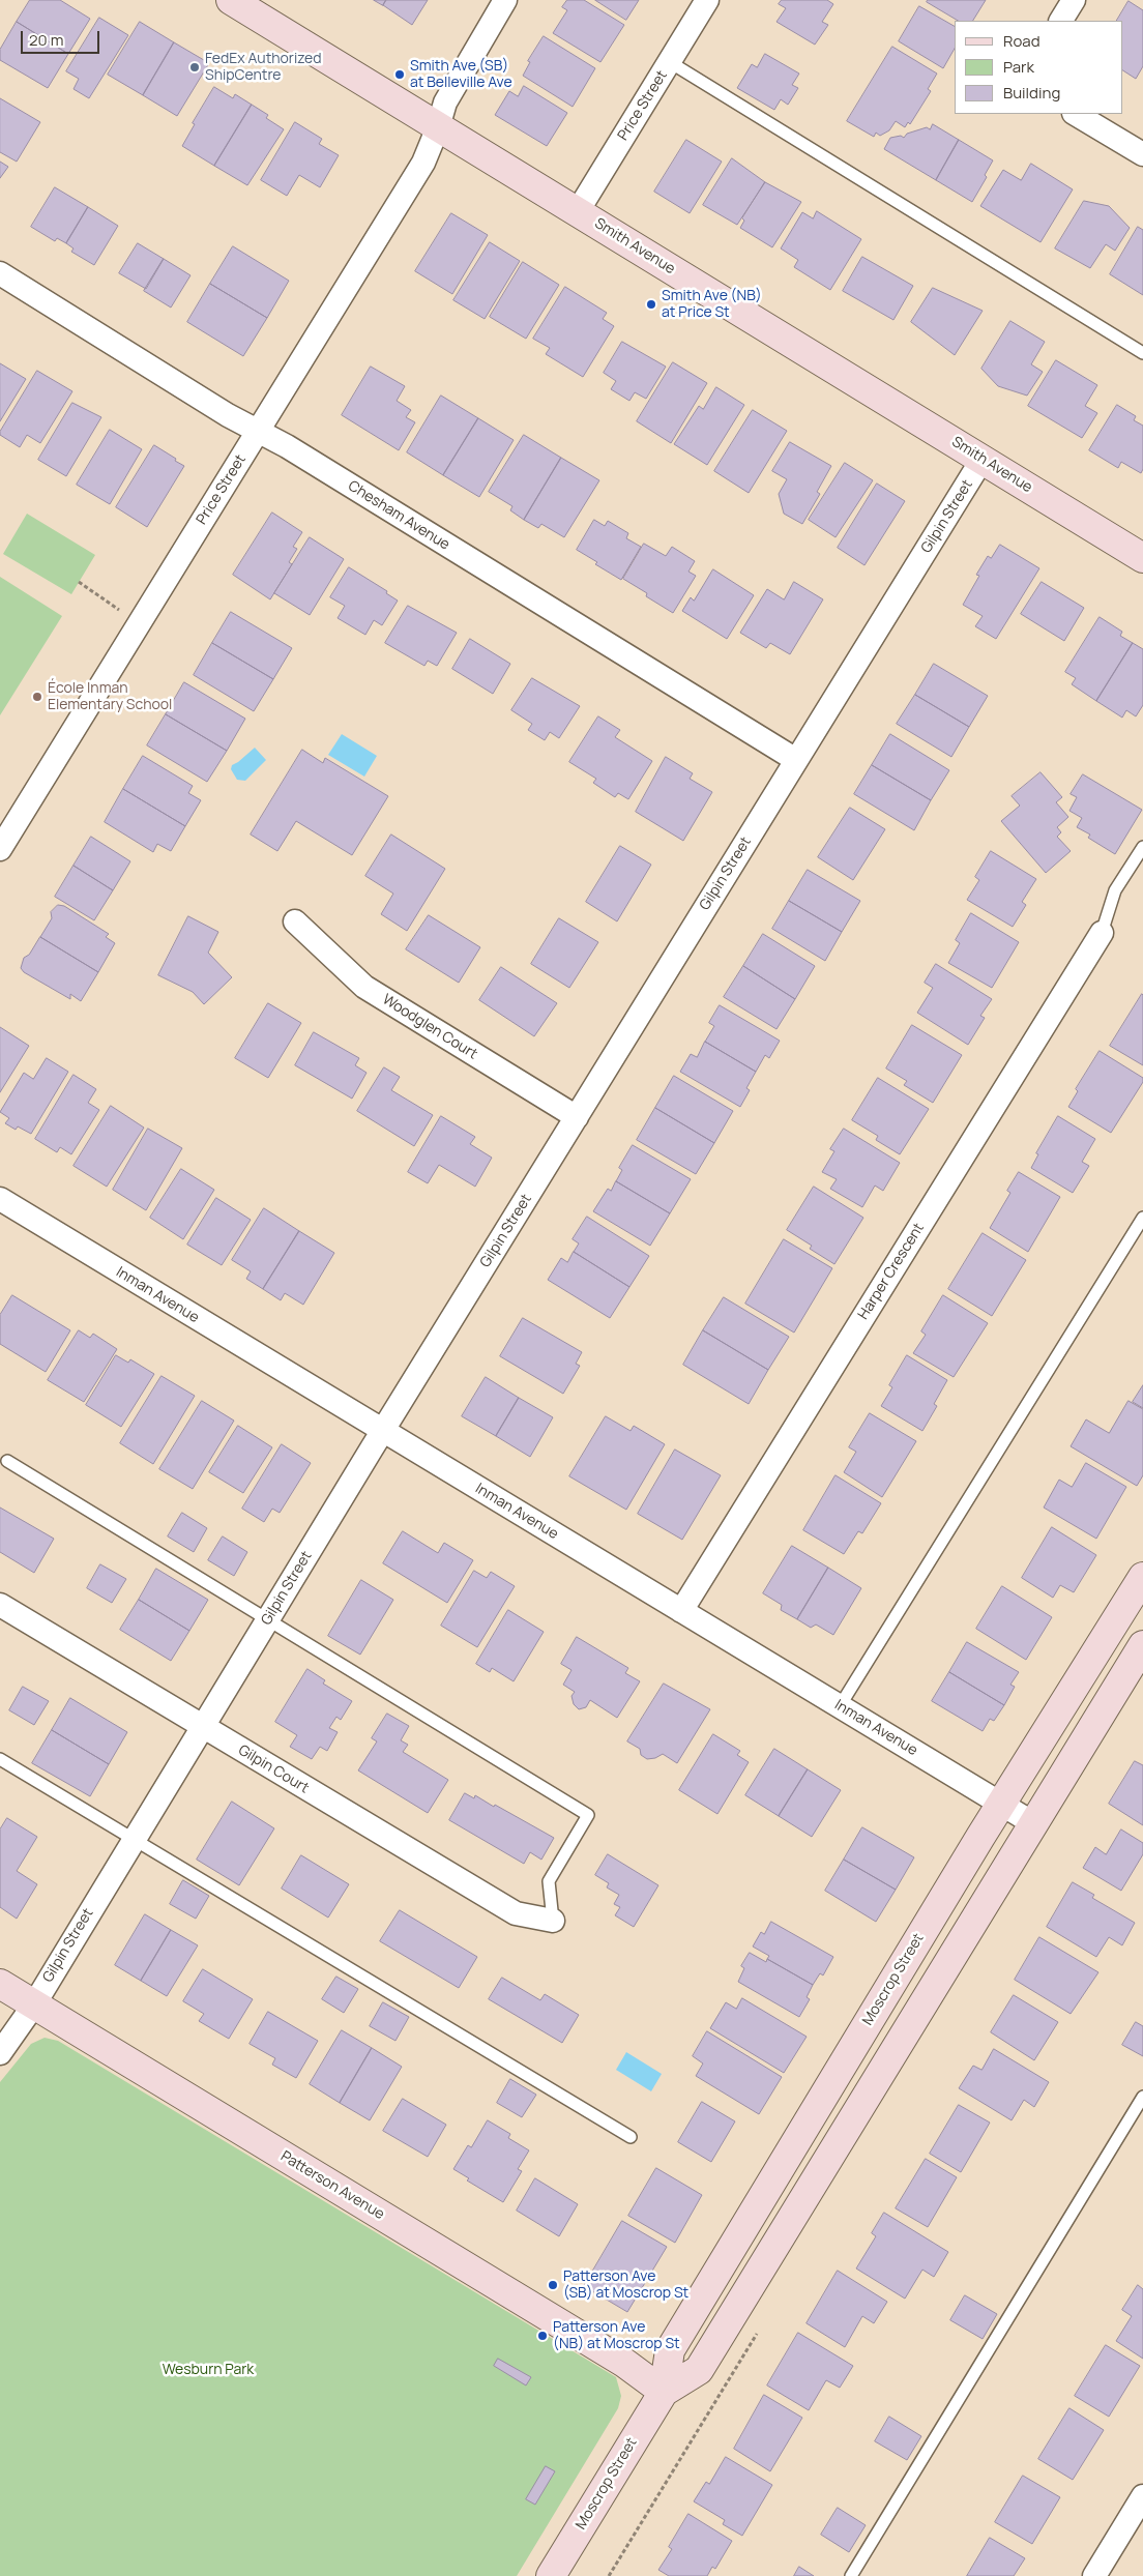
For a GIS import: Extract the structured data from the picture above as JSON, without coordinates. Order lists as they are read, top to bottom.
{
  "streets": {
    "street": [
      "Price Street",
      "Smith Avenue",
      "Chesham Avenue",
      "Gilpin Street",
      "Woodglen Court",
      "Harper Crescent",
      "Inman Avenue",
      "Gilpin Court",
      "Moscrop Street",
      "Patterson Avenue"
    ]
  },
  "crossings": [
    ["Price Street", "Smith Avenue"],
    ["Price Street", "Chesham Avenue"],
    ["Smith Avenue", "Gilpin Street"],
    ["Chesham Avenue", "Gilpin Street"],
    ["Gilpin Street", "Woodglen Court"],
    ["Gilpin Street", "Inman Avenue"],
    ["Gilpin Street", "Gilpin Court"],
    ["Gilpin Street", "Patterson Avenue"],
    ["Harper Crescent", "Inman Avenue"],
    ["Inman Avenue", "Moscrop Street"],
    ["Moscrop Street", "Patterson Avenue"]
  ],
  "parks": ["Wesburn Park"],
  "places": [
    "FedEx Authorized ShipCentre",
    "Smith Ave (SB) at Belleville Ave",
    "Smith Ave (NB) at Price St",
    "École Inman Elementary School",
    "Patterson Ave (SB) at Moscrop St",
    "Patterson Ave (NB) at Moscrop St"
  ],
  "legend": ["Road", "Park", "Building"],
  "scale_bar": "20 m"
}
